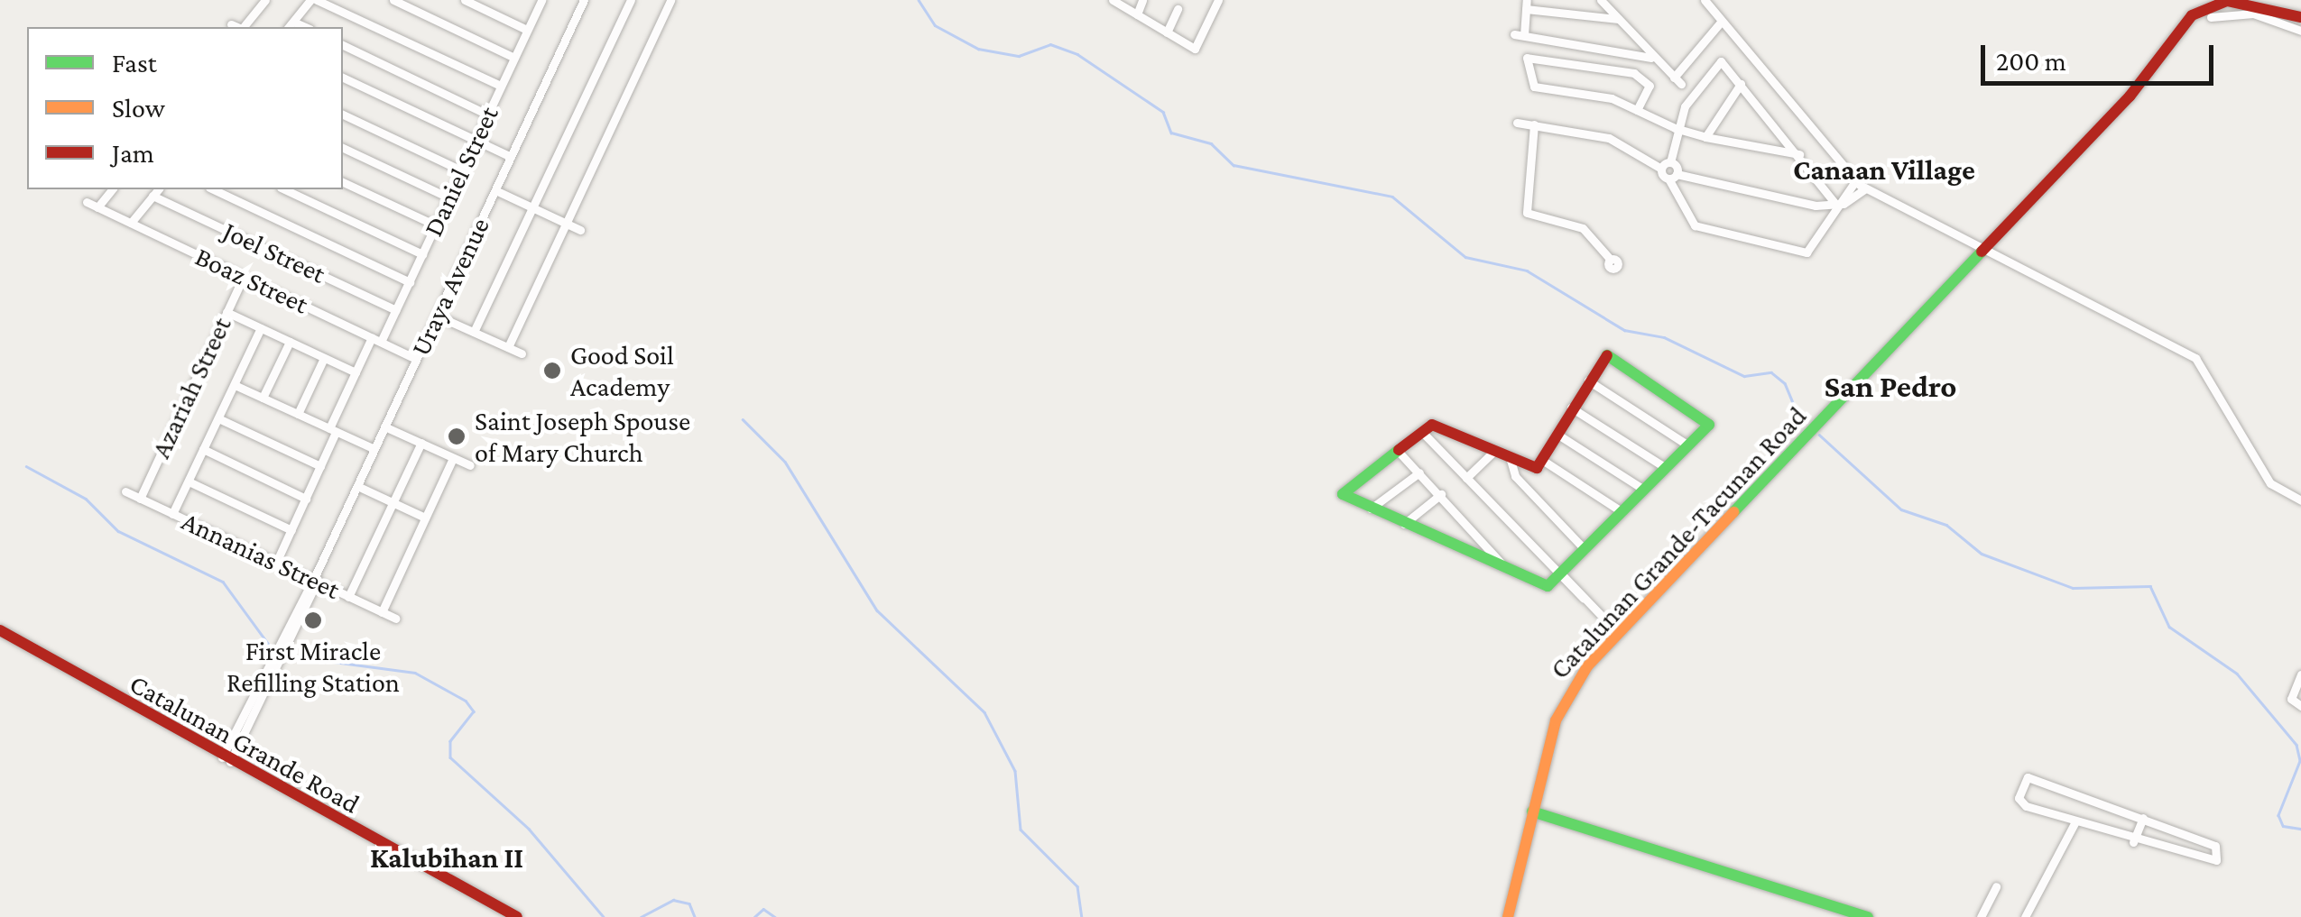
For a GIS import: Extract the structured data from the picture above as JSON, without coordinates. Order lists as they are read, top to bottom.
{
  "streets": {
    "main road": ["Catalunan Grande-Tacunan Road", "Catalunan Grande Road"],
    "street": [
      "Daniel Street",
      "Joel Street",
      "Boaz Street",
      "Uraya Avenue",
      "Azariah Street",
      "Annanias Street"
    ]
  },
  "crossings": [
    ["Daniel Street", "Joel Street"],
    ["Daniel Street", "Boaz Street"],
    ["Boaz Street", "Uraya Avenue"],
    ["Boaz Street", "Azariah Street"],
    ["Uraya Avenue", "Annanias Street"],
    ["Uraya Avenue", "Catalunan Grande Road"],
    ["Azariah Street", "Annanias Street"]
  ],
  "districts": ["Canaan Village", "San Pedro", "Kalubihan II"],
  "places": ["Good Soil Academy", "Saint Joseph Spouse of Mary Church", "First Miracle Refilling Station"],
  "legend": ["Fast", "Slow", "Jam"],
  "scale_bar": "200 m"
}
